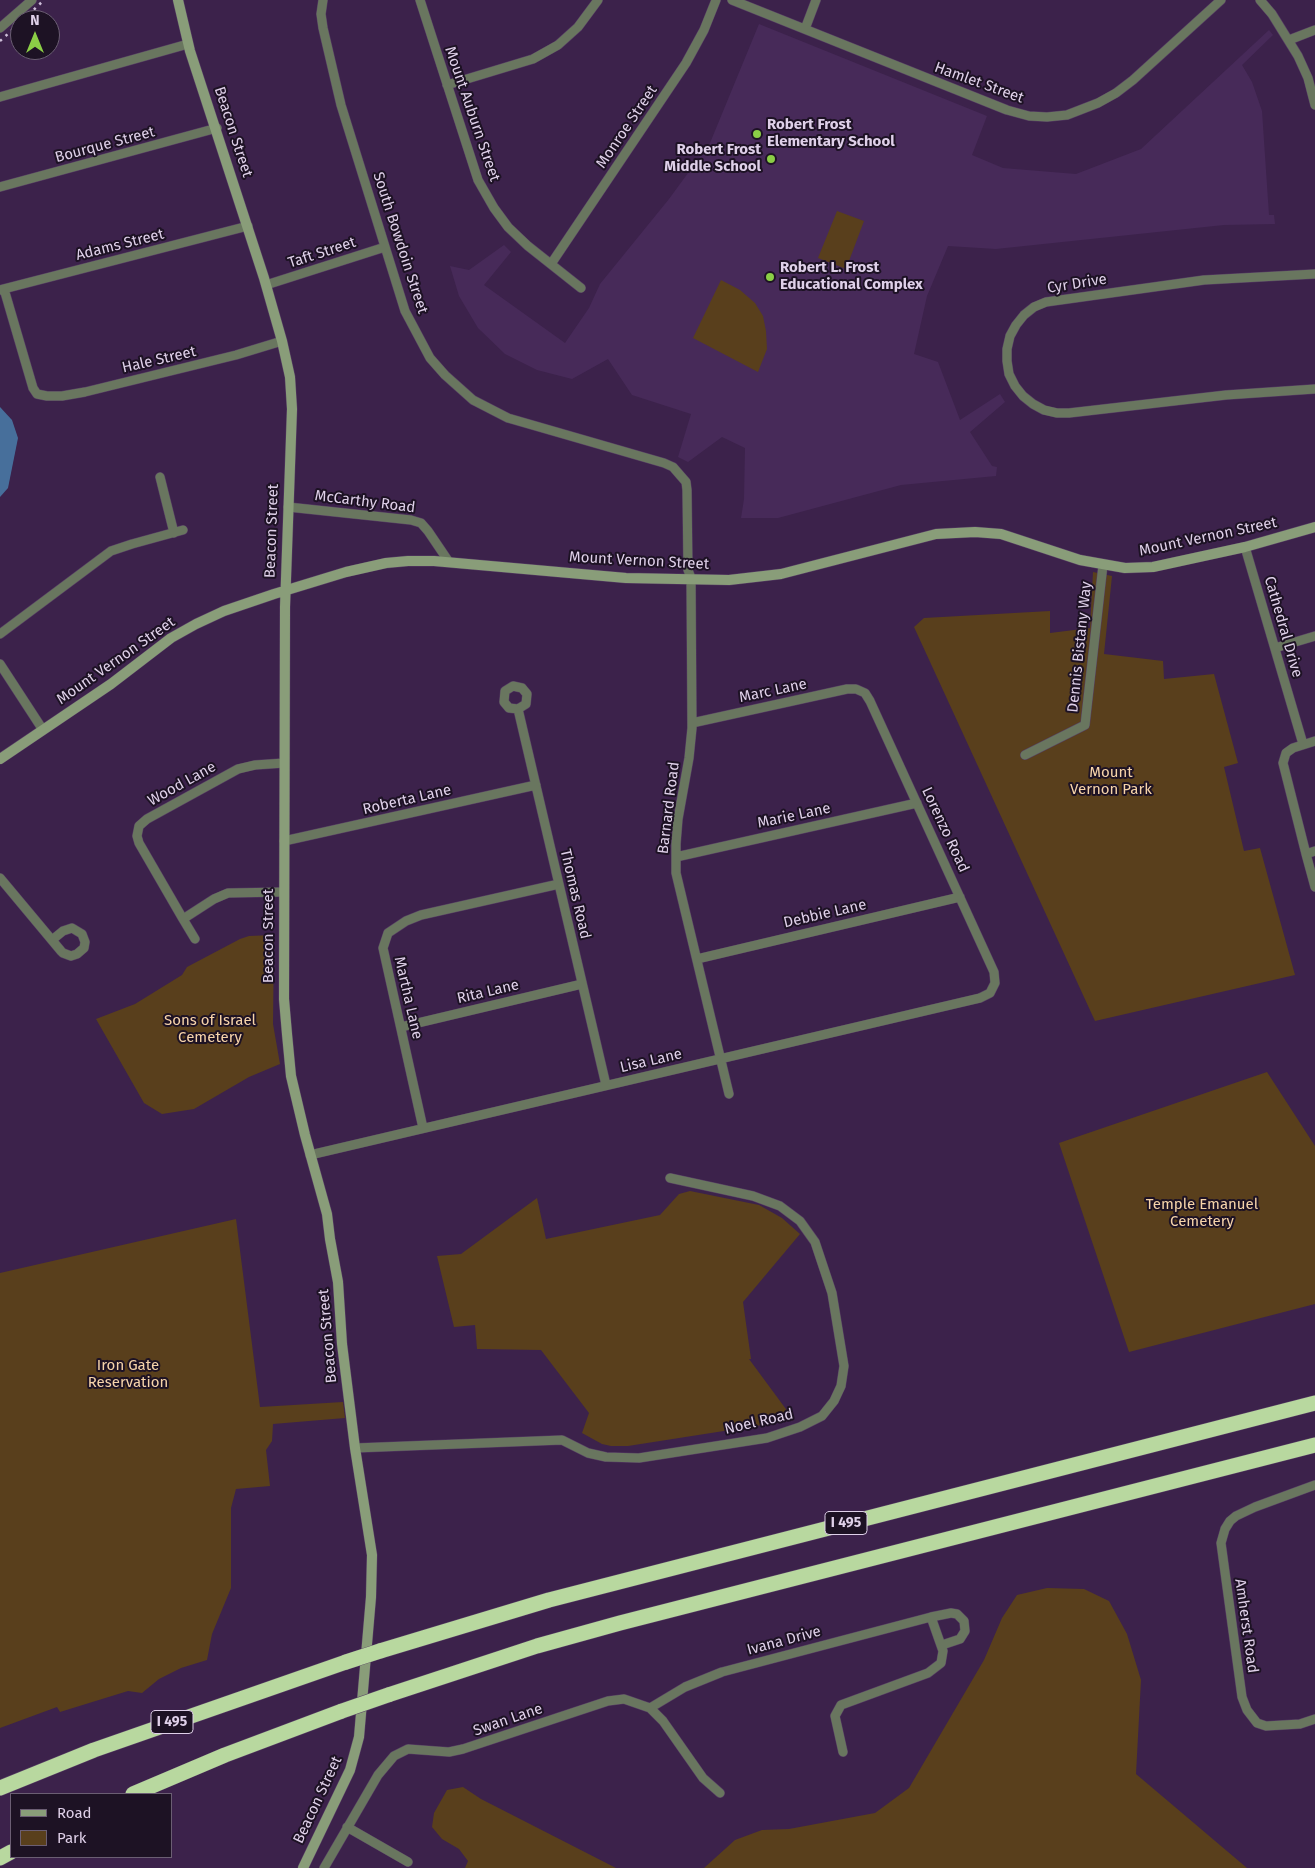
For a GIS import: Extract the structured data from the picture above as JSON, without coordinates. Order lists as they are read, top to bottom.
{
  "streets": {
    "highway": ["I 495"],
    "main road": ["Beacon Street", "Mount Vernon Street"],
    "street": [
      "Hamlet Street",
      "Mount Auburn Street",
      "Monroe Street",
      "Bourque Street",
      "South Bowdoin Street",
      "Adams Street",
      "Taft Street",
      "Cyr Drive",
      "Hale Street",
      "McCarthy Road",
      "Cathedral Drive",
      "Dennis Bistany Way",
      "Marc Lane",
      "Wood Lane",
      "Roberta Lane",
      "Barnard Road",
      "Marie Lane",
      "Lorenzo Road",
      "Thomas Road",
      "Debbie Lane",
      "Rita Lane",
      "Martha Lane",
      "Lisa Lane",
      "Noel Road",
      "Amherst Road",
      "Ivana Drive",
      "Swan Lane"
    ]
  },
  "crossings": [
    ["Mount Auburn Street", "Monroe Street"],
    ["Beacon Street", "Bourque Street"],
    ["Beacon Street", "Adams Street"],
    ["Beacon Street", "Taft Street"],
    ["Beacon Street", "Hale Street"],
    ["Beacon Street", "McCarthy Road"],
    ["Beacon Street", "Mount Vernon Street"],
    ["Beacon Street", "Wood Lane"],
    ["Beacon Street", "Roberta Lane"],
    ["Beacon Street", "Lisa Lane"],
    ["Beacon Street", "Noel Road"],
    ["South Bowdoin Street", "Taft Street"],
    ["South Bowdoin Street", "Barnard Road"],
    ["Adams Street", "Hale Street"],
    ["McCarthy Road", "Mount Vernon Street"],
    ["Mount Vernon Street", "Cathedral Drive"],
    ["Mount Vernon Street", "Dennis Bistany Way"],
    ["Mount Vernon Street", "Barnard Road"],
    ["Marc Lane", "Barnard Road"],
    ["Marc Lane", "Lorenzo Road"],
    ["Roberta Lane", "Thomas Road"],
    ["Barnard Road", "Marie Lane"],
    ["Barnard Road", "Debbie Lane"],
    ["Barnard Road", "Lisa Lane"],
    ["Marie Lane", "Lorenzo Road"],
    ["Lorenzo Road", "Debbie Lane"],
    ["Lorenzo Road", "Lisa Lane"],
    ["Thomas Road", "Rita Lane"],
    ["Thomas Road", "Martha Lane"],
    ["Thomas Road", "Lisa Lane"],
    ["Rita Lane", "Martha Lane"],
    ["Martha Lane", "Lisa Lane"],
    ["Ivana Drive", "Swan Lane"]
  ],
  "parks": [
    "Mount Vernon Park",
    "Sons of Israel Cemetery",
    "Temple Emanuel Cemetery",
    "Iron Gate Reservation"
  ],
  "places": ["Robert Frost Elementary School", "Robert Frost Middle School", "Robert L. Frost Educational Complex"],
  "legend": ["Road", "Park"],
  "north": "top"
}
